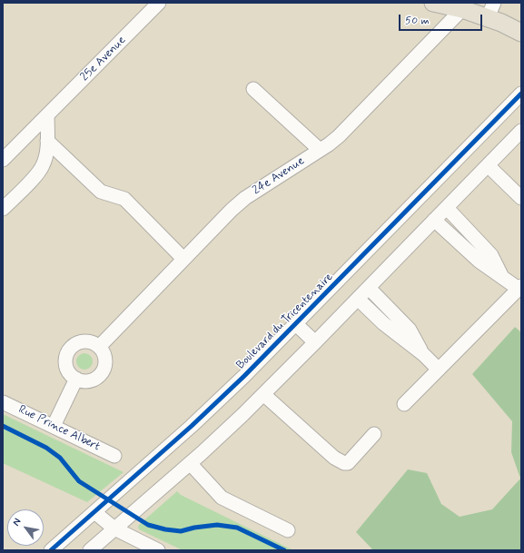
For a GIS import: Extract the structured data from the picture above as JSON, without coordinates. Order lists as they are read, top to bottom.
{
  "streets": {
    "street": [
      "25e Avenue",
      "24e Avenue",
      "Boulevard du Tricentenaire",
      "Rue Prince Albert"
    ]
  },
  "scale_bar": "50 m",
  "north": "top left"
}
